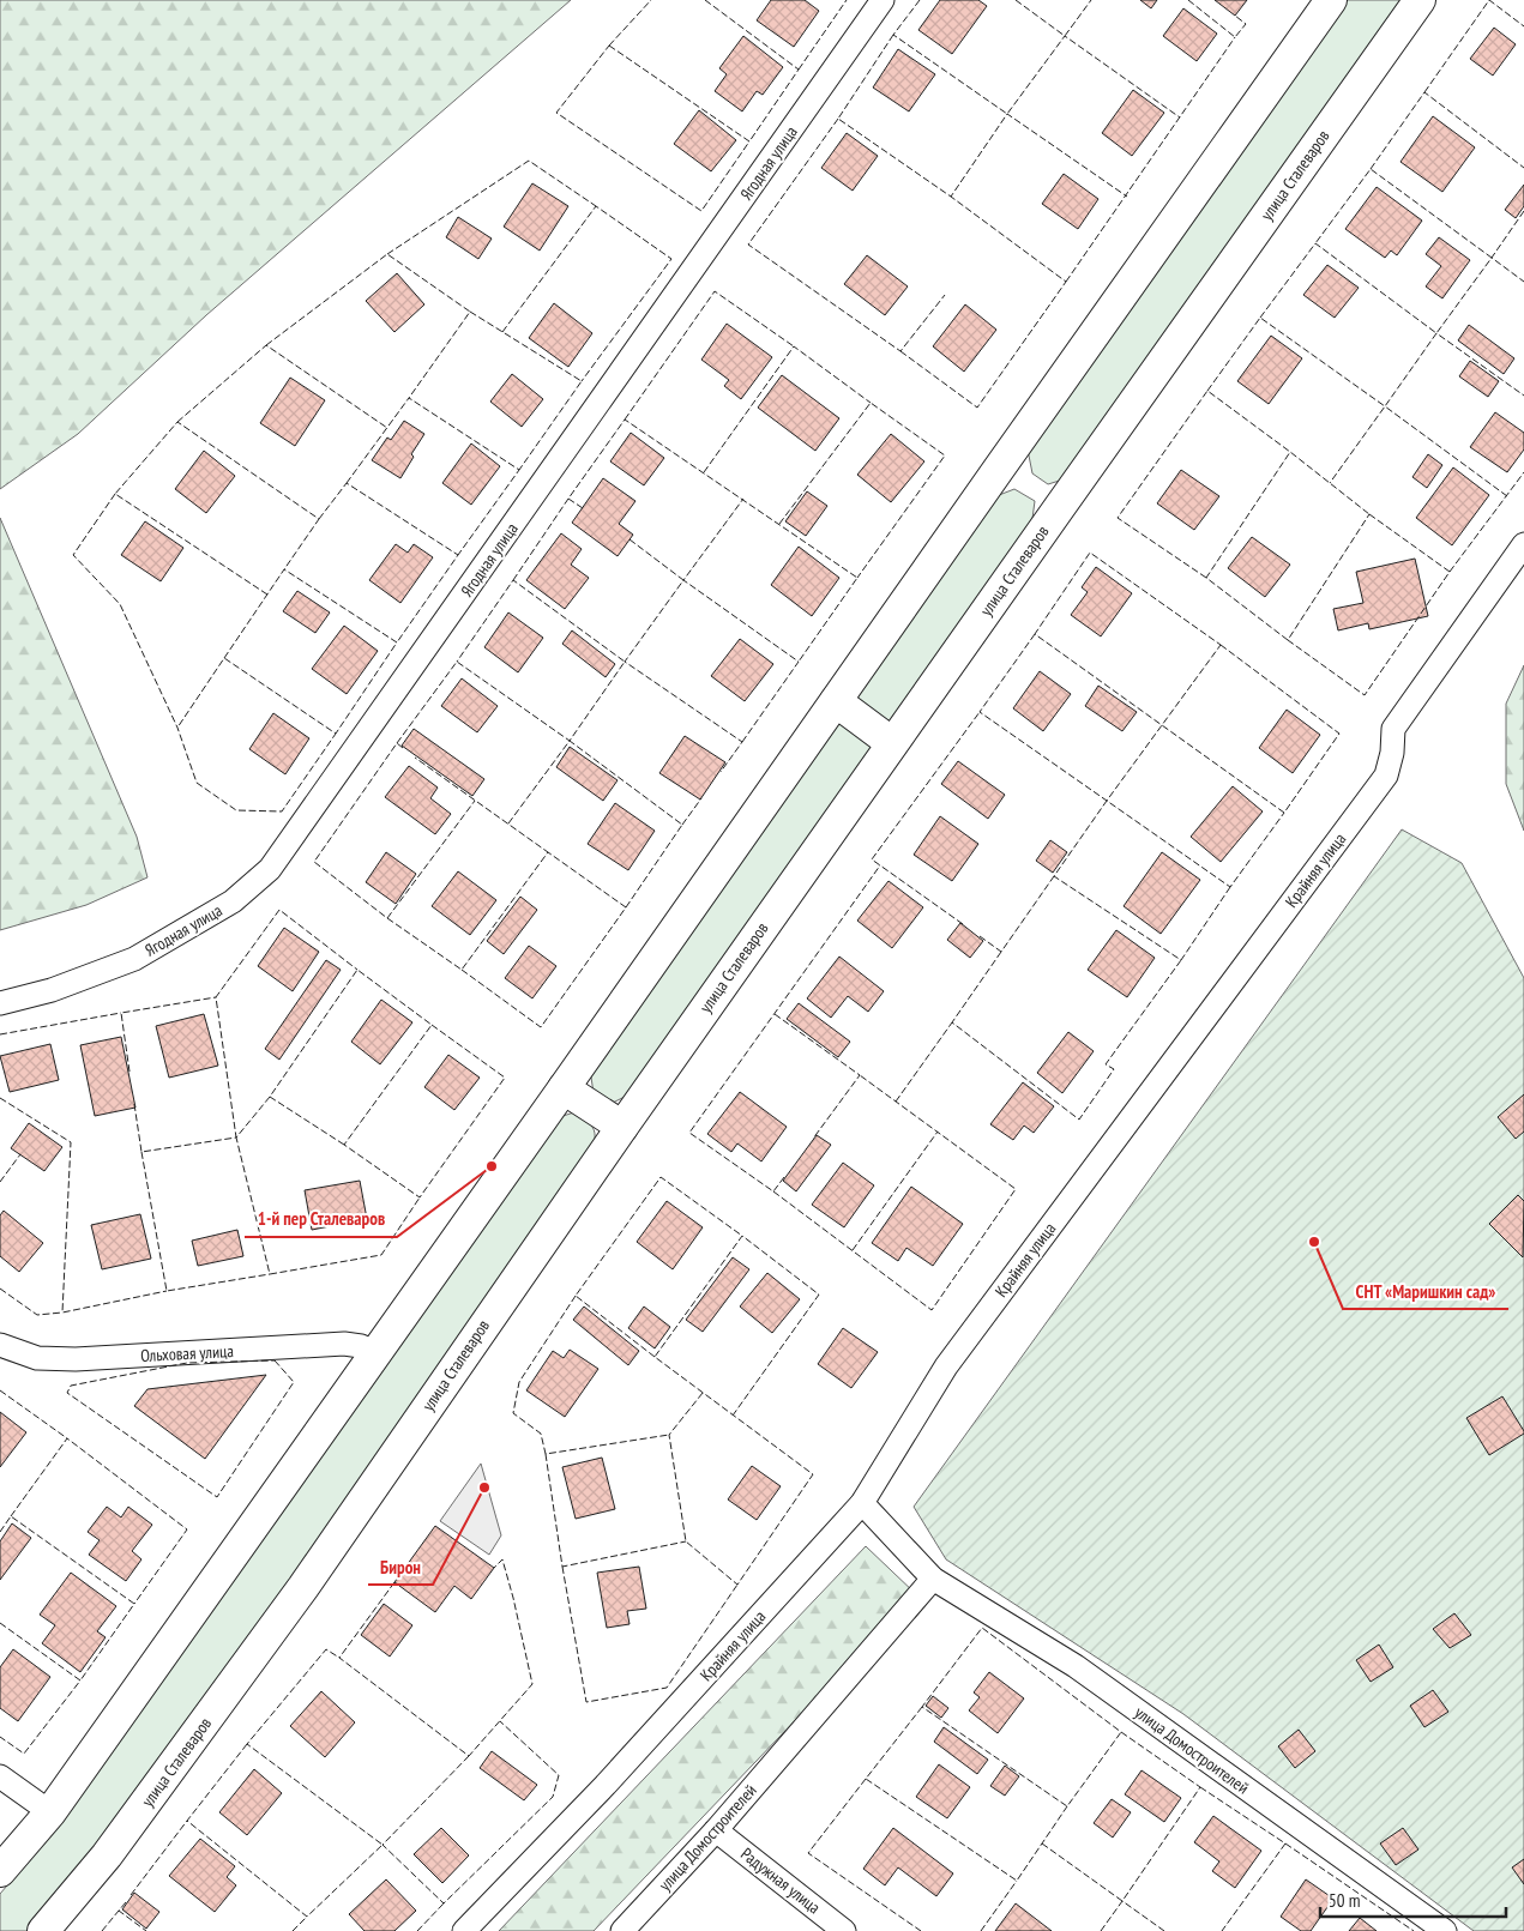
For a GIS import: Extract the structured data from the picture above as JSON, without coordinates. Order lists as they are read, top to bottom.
{
  "streets": {
    "main road": ["улица Сталеваров"],
    "street": [
      "Ягодная улица",
      "Крайняя улица",
      "Ольховая улица",
      "улица Домостроителей",
      "Радужная улица"
    ]
  },
  "crossings": [
    ["Крайняя улица", "улица Домостроителей"],
    ["улица Домостроителей", "Радужная улица"]
  ],
  "places": ["1-й пер Сталеваров", "СНТ «Маришкин сад»", "Бирон"],
  "scale_bar": "50 m"
}
